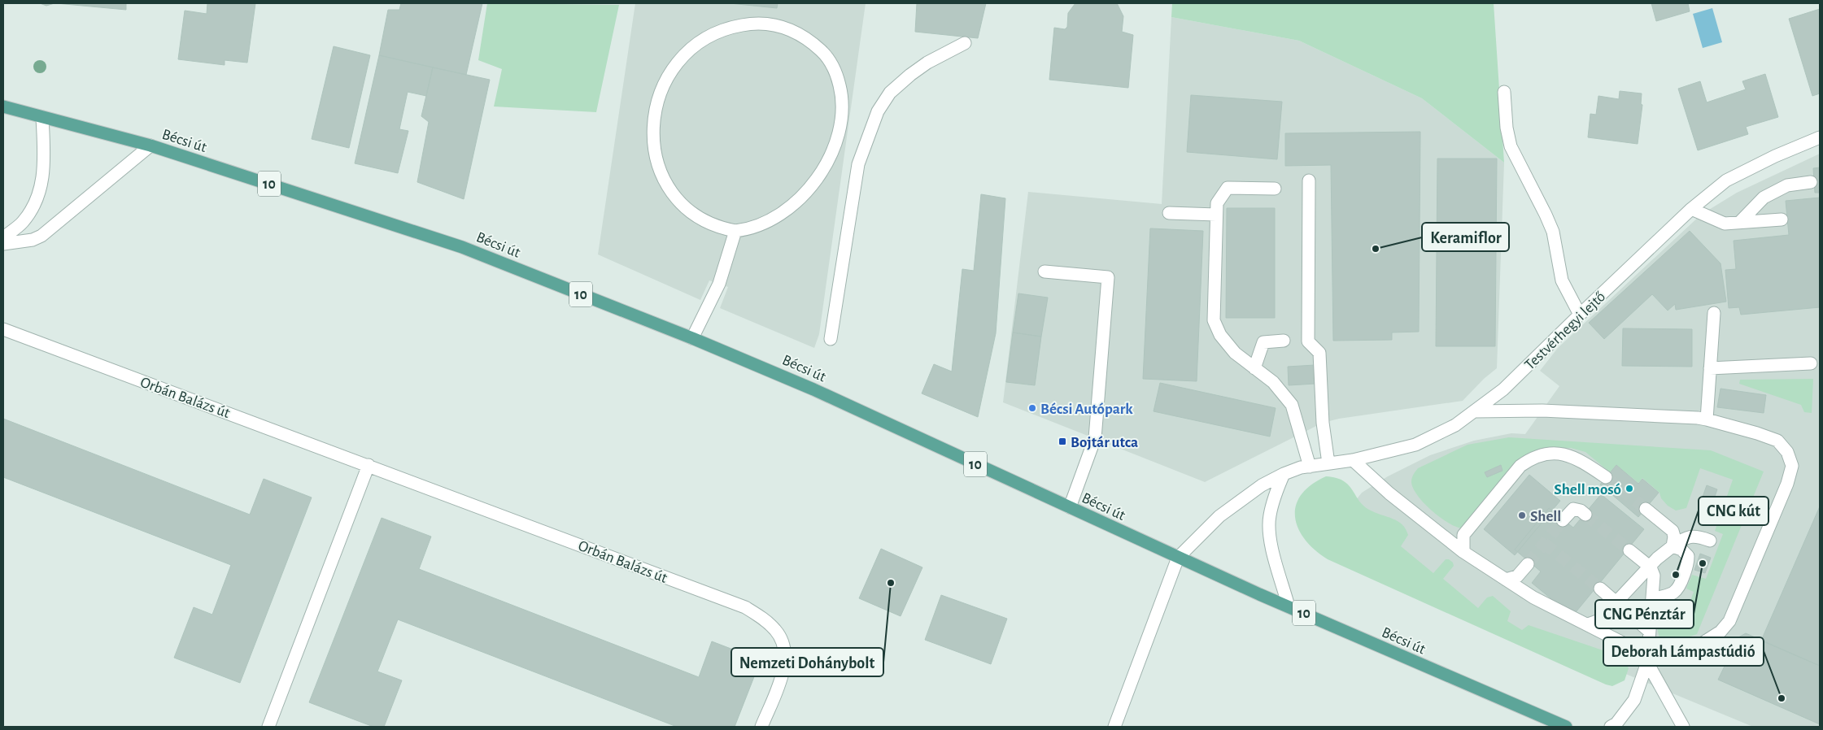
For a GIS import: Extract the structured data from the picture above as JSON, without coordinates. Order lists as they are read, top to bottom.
{
  "streets": {
    "main road": ["Bécsi út", "10"],
    "street": ["Testvérhegyi lejtő", "Orbán Balázs út"]
  },
  "crossings": [
    ["Bécsi út", "Testvérhegyi lejtő"]
  ],
  "places": {
    "other": [
      "Keramiflor",
      "Bécsi Autópark",
      "Shell mosó",
      "Shell",
      "CNG Pénztár",
      "CNG kút",
      "Nemzeti Dohánybolt",
      "Deborah Lámpastúdió"
    ],
    "transit": ["Bojtár utca"]
  }
}
